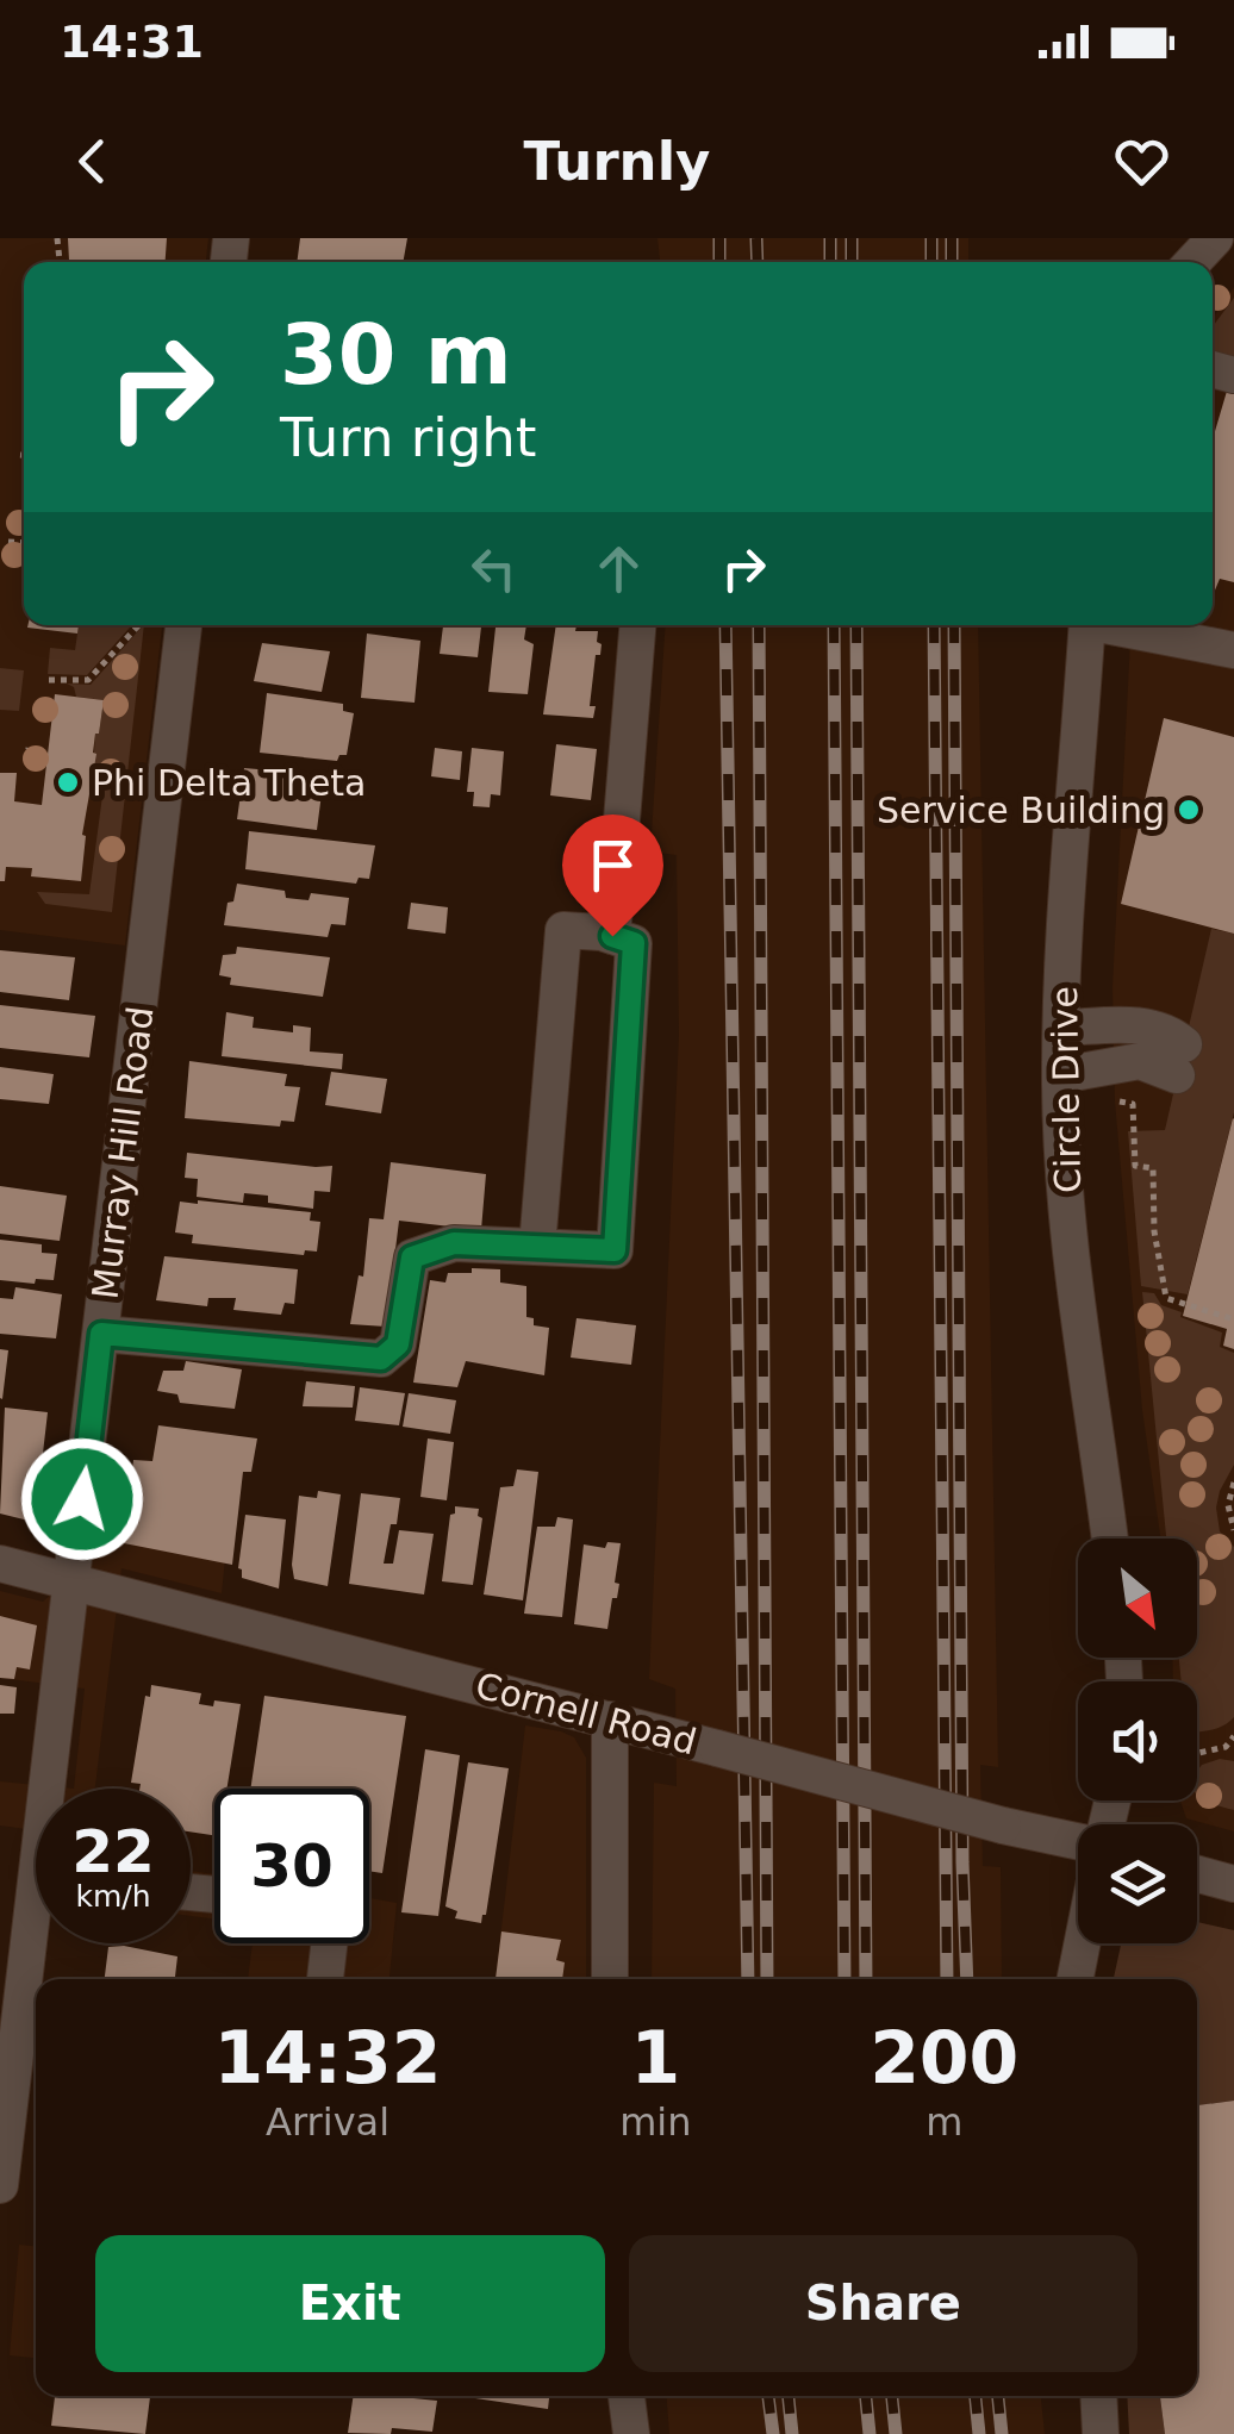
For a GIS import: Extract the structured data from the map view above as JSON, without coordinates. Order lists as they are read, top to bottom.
{
  "streets": {
    "street": ["Circle Drive", "Murray Hill Road", "Cornell Road"]
  },
  "crossings": [
    ["Murray Hill Road", "Cornell Road"]
  ],
  "places": ["Phi Delta Theta", "Service Building"],
  "north": "bottom right",
  "page": {
    "status": "14:31",
    "header": "Turnly",
    "turn": ["30 m", "Turn right"],
    "speed": "22 km/h",
    "limit": "30",
    "eta": [
      "14:32",
      "Arrival",
      "1",
      "min",
      "200",
      "m"
    ],
    "buttons": ["Exit", "Share"]
  }
}
